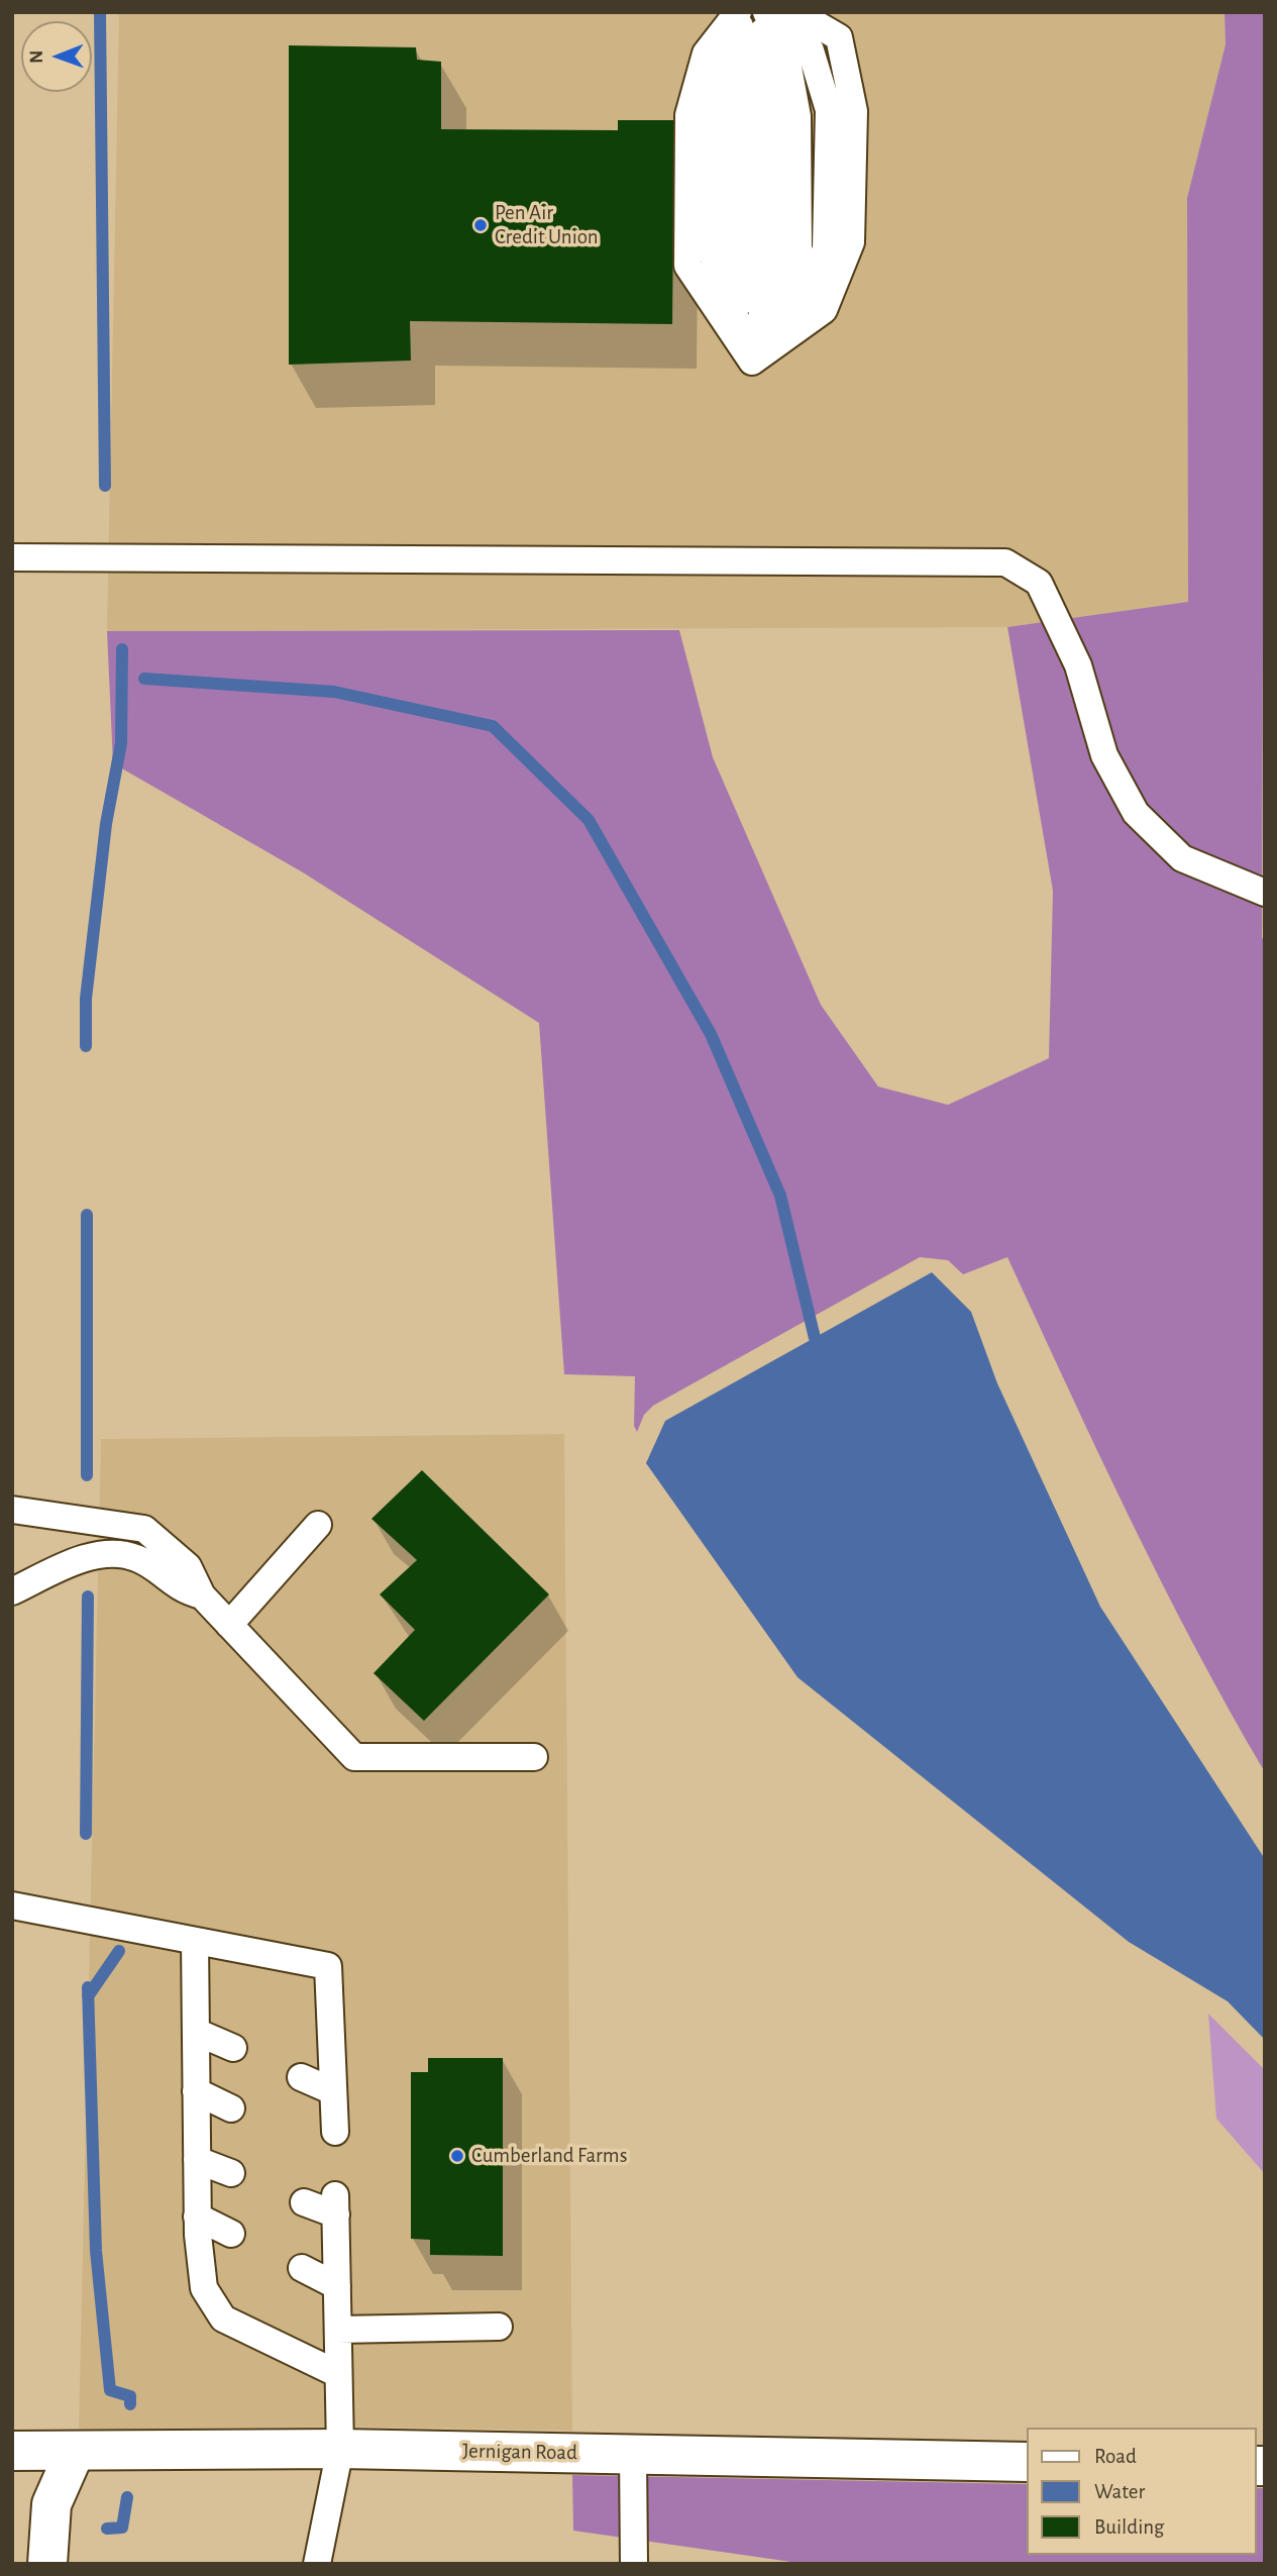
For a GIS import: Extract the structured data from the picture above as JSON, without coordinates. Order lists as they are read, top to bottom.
{
  "streets": {
    "street": ["Jernigan Road"]
  },
  "places": ["Pen Air Credit Union", "Cumberland Farms"],
  "legend": ["Road", "Water", "Building"],
  "north": "left"
}
